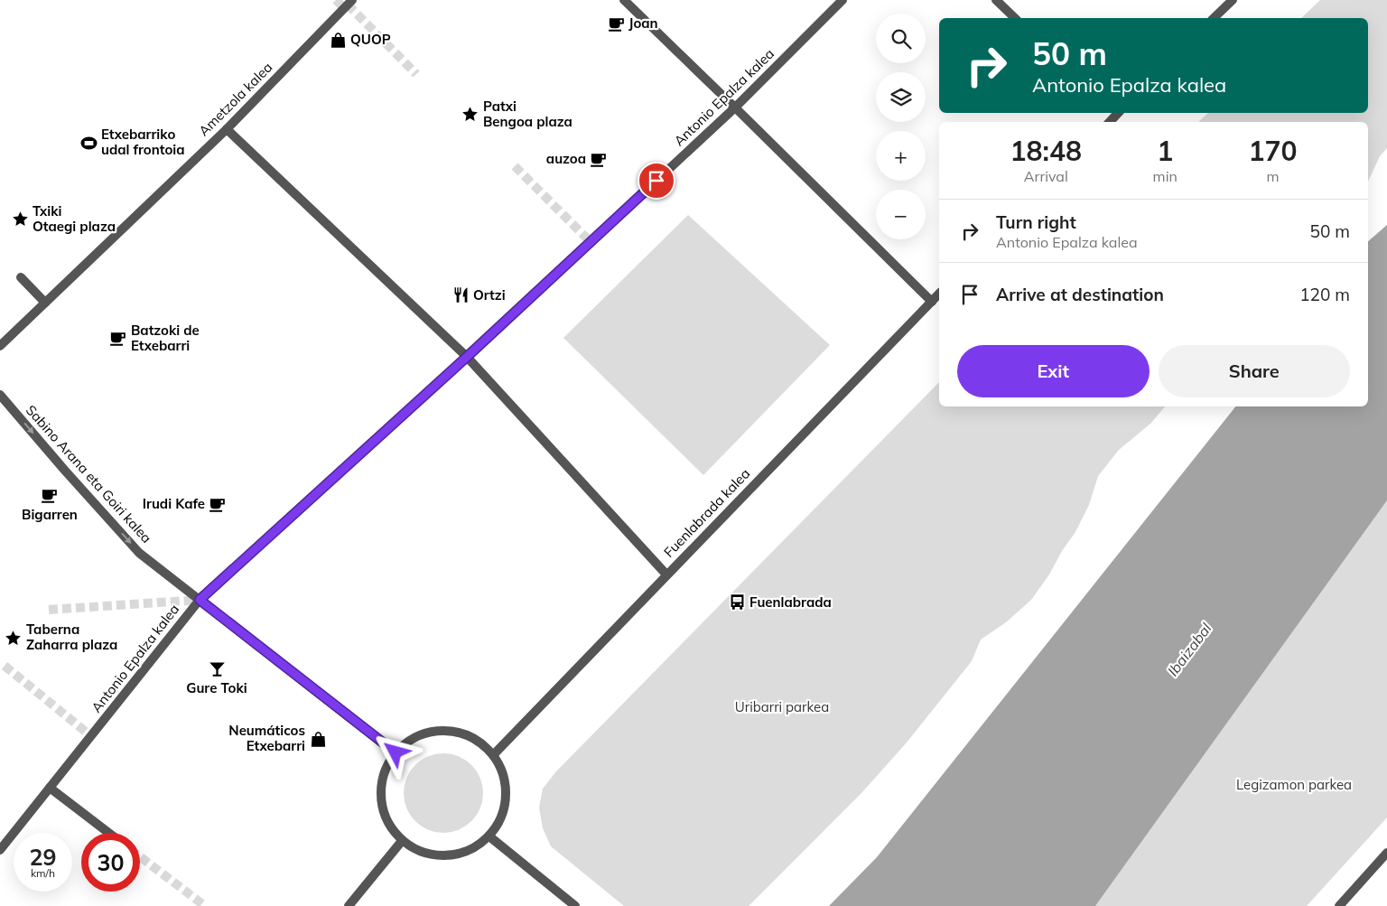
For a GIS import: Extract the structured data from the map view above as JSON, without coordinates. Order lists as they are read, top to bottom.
{
  "streets": {
    "street": [
      "Antonio Epalza kalea",
      "Ametzola kalea",
      "Sabino Arana eta Goiri kalea",
      "Fuenlabrada kalea"
    ]
  },
  "crossings": [
    ["Antonio Epalza kalea", "Sabino Arana eta Goiri kalea"],
    ["Sabino Arana eta Goiri kalea", "Fuenlabrada kalea"]
  ],
  "one_way": ["Sabino Arana eta Goiri kalea"],
  "water": ["Ibaizabal"],
  "parks": ["Uribarri parkea", "Legizamon parkea"],
  "places": {
    "cafe": [
      "Joan",
      "auzoa",
      "Batzoki de Etxebarri",
      "Bigarren",
      "Irudi Kafe"
    ],
    "shop": ["QUOP", "Neumáticos Etxebarri"],
    "place": ["Patxi Bengoa plaza", "Txiki Otaegi plaza", "Taberna Zaharra plaza"],
    "sports": ["Etxebarriko udal frontoia"],
    "restaurant": ["Ortzi"],
    "bus stop": ["Fuenlabrada"],
    "bar": ["Gure Toki"]
  },
  "page": {
    "map_buttons": ["+", "−"],
    "turn": ["50 m", "Antonio Epalza kalea"],
    "eta": [
      "18:48",
      "Arrival",
      "1",
      "min",
      "170",
      "m"
    ],
    "list": [
      {
        "name": "Turn right",
        "note": "Antonio Epalza kalea",
        "value": "50 m"
      },
      {
        "name": "Arrive at destination",
        "value": "120 m"
      }
    ],
    "buttons": ["Exit", "Share"],
    "speed": "29 km/h",
    "limit": "30"
  }
}
